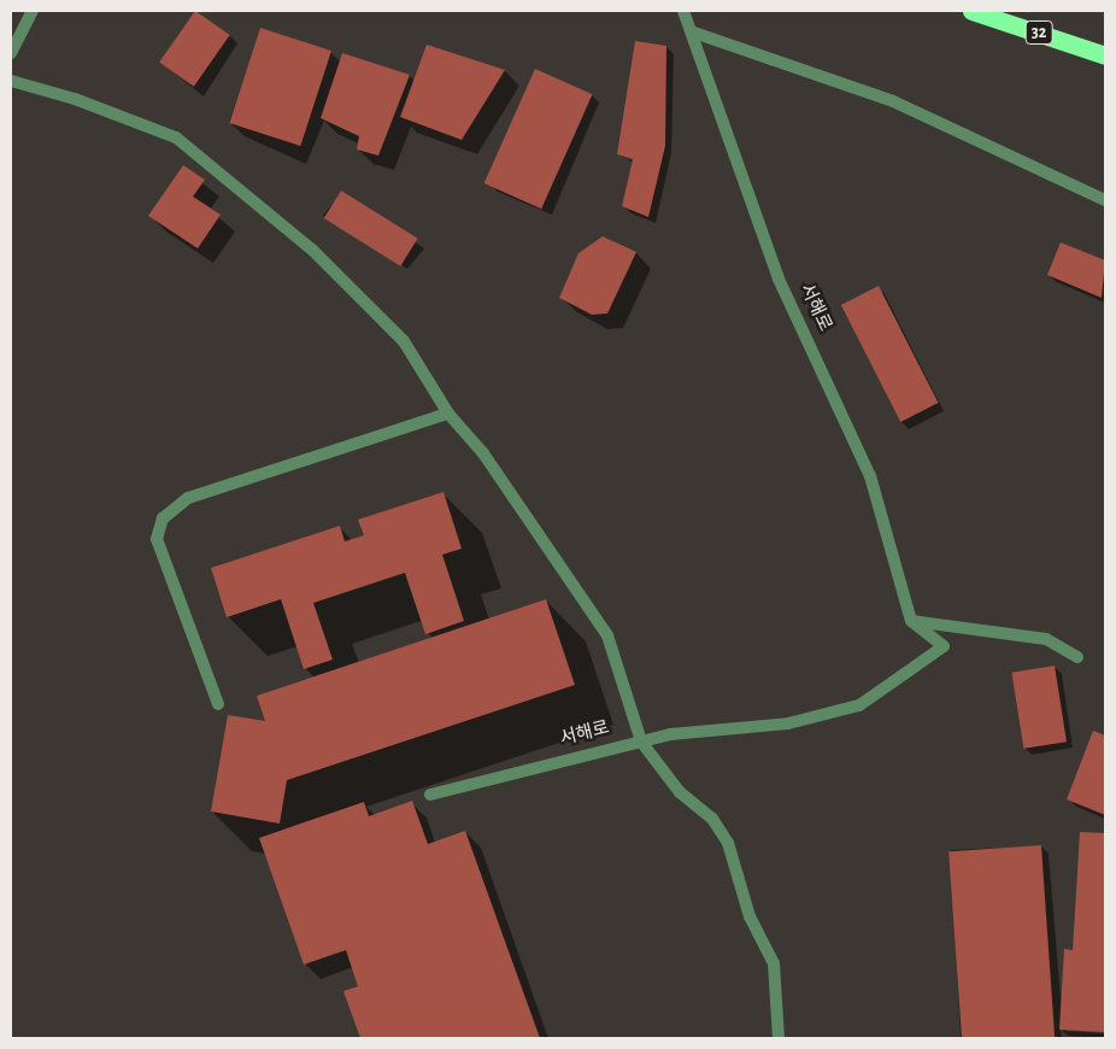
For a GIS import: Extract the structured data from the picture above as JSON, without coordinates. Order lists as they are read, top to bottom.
{
  "streets": {
    "highway": ["32"],
    "street": ["서해로"]
  }
}
